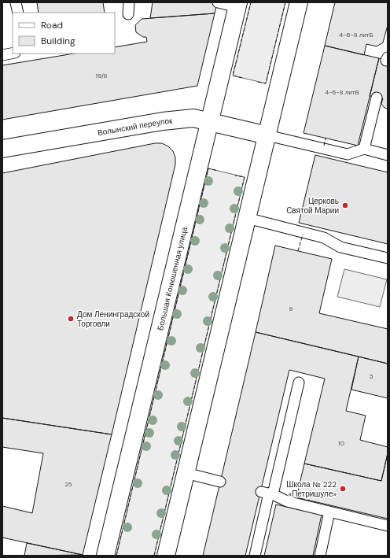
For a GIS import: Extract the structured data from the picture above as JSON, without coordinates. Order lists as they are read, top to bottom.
{
  "streets": {
    "main road": ["Волынский переулок", "Большая Конюшенная улица"]
  },
  "crossings": [
    ["Волынский переулок", "Большая Конюшенная улица"]
  ],
  "places": ["Церковь Святой Марии", "Дом Ленинградской Торговли", "Школа № 222 «Петришуле»"],
  "house_numbers": [
    "4-6-8 литБ",
    "19/8",
    "4-6-8 литВ",
    "8",
    "3",
    "10",
    "25"
  ],
  "legend": ["Road", "Building"]
}
